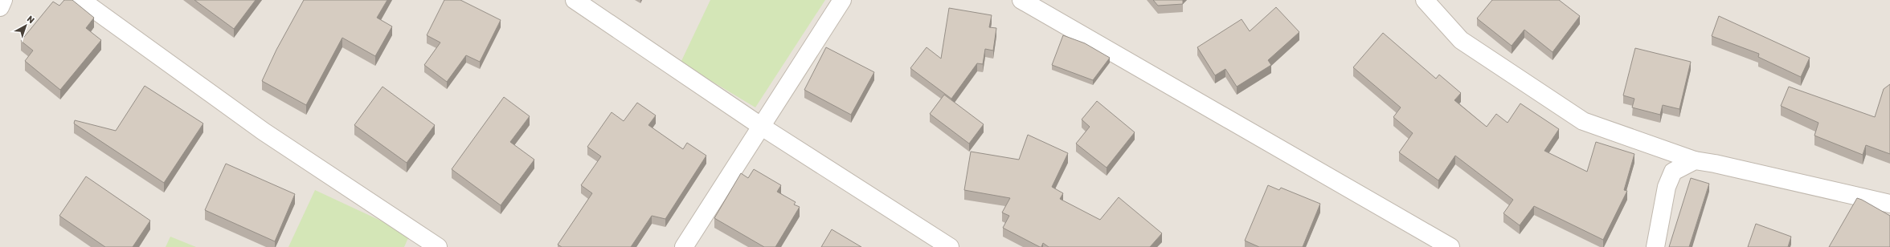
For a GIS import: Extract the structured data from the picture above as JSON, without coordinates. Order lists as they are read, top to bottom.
{
  "north": "top right"
}
